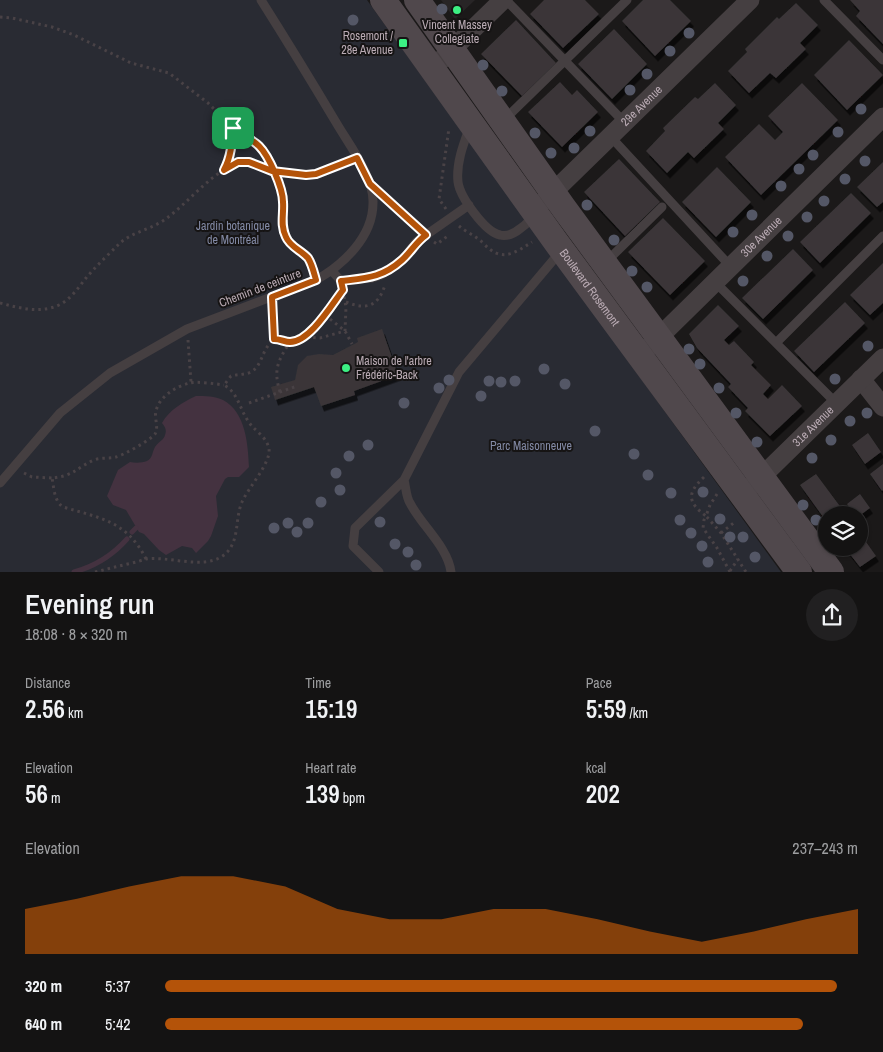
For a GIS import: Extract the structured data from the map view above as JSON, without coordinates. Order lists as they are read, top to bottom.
{
  "streets": {
    "main road": ["Boulevard Rosemont"],
    "street": ["29e Avenue", "30e Avenue", "31e Avenue"],
    "lane": ["Chemin de ceinture"]
  },
  "crossings": [
    ["29e Avenue", "Boulevard Rosemont"],
    ["30e Avenue", "Boulevard Rosemont"],
    ["Boulevard Rosemont", "31e Avenue"]
  ],
  "parks": ["Jardin botanique de Montréal", "Parc Maisonneuve"],
  "places": {
    "other": ["Vincent Massey Collegiate", "Maison de l'arbre Frédéric-Back"],
    "transit": ["Rosemont / 28e Avenue"]
  },
  "page": {
    "heading": ["Evening run", "18:08 · 8 × 320 m"],
    "stats": [
      ["Distance", "2.56 km"],
      ["Time", "15:19"],
      ["Pace", "5:59 /km"],
      ["Elevation", "56 m"],
      ["Heart rate", "139 bpm"],
      ["kcal", "202"]
    ],
    "chart": ["Elevation", "237–243 m"],
    "list": [
      {
        "name": "320 m",
        "note": "5:37"
      },
      {
        "name": "640 m",
        "note": "5:42"
      }
    ]
  }
}
